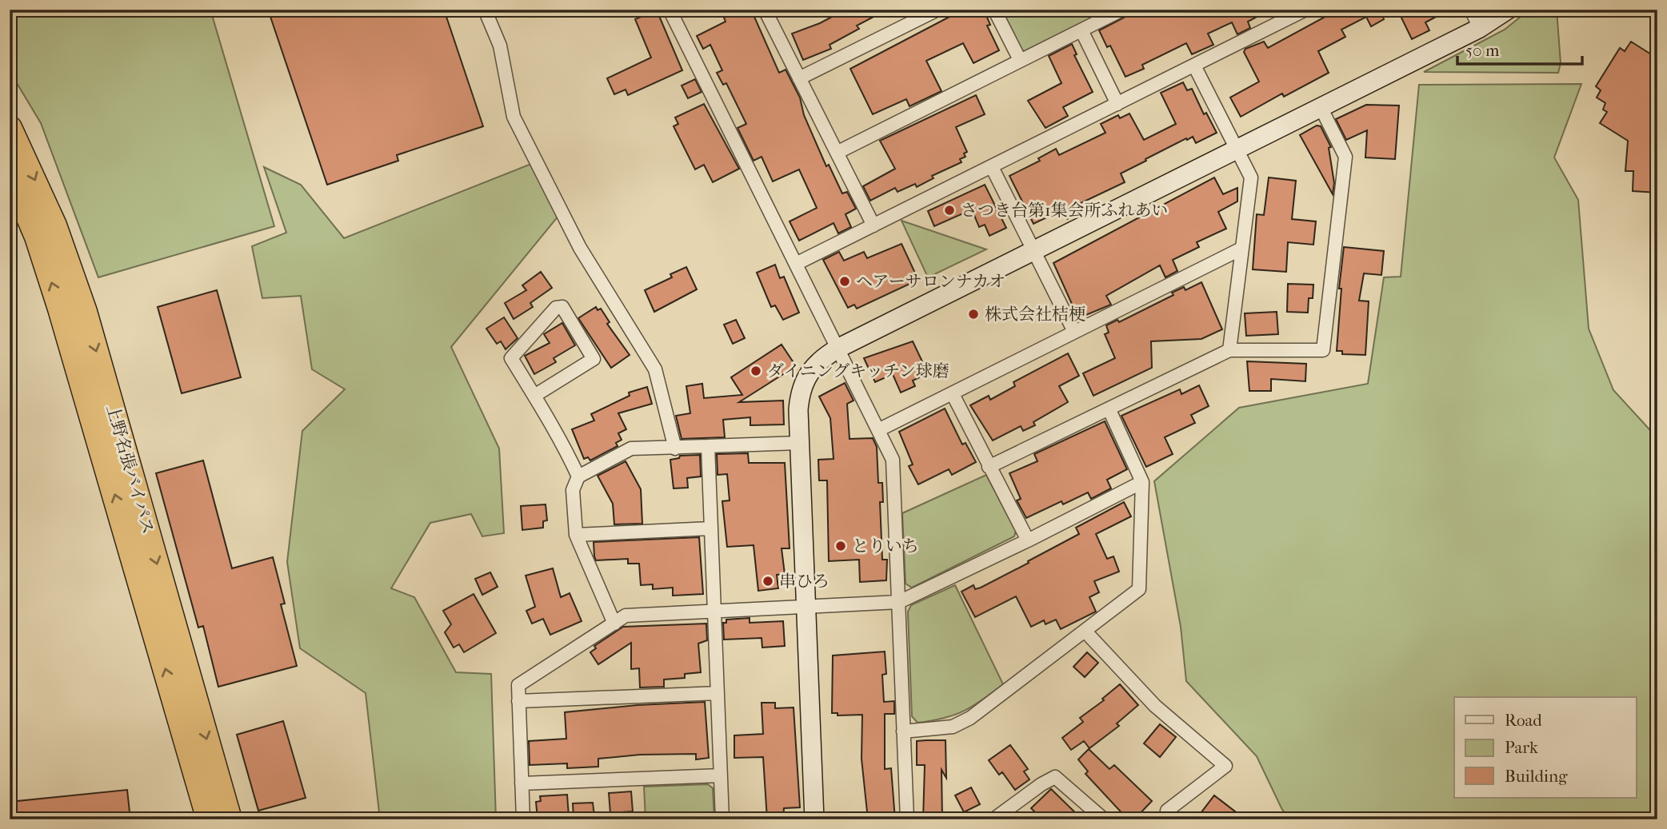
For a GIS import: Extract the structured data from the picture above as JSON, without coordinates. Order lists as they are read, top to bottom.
{
  "streets": {
    "highway": ["上野名張バイパス"]
  },
  "places": [
    "さつき台第1集会所ふれあい",
    "ヘアーサロンナカオ",
    "株式会社桔梗",
    "ダイニングキッチン球磨",
    "とりいち",
    "串ひろ"
  ],
  "legend": ["Road", "Park", "Building"],
  "scale_bar": "50 m"
}
